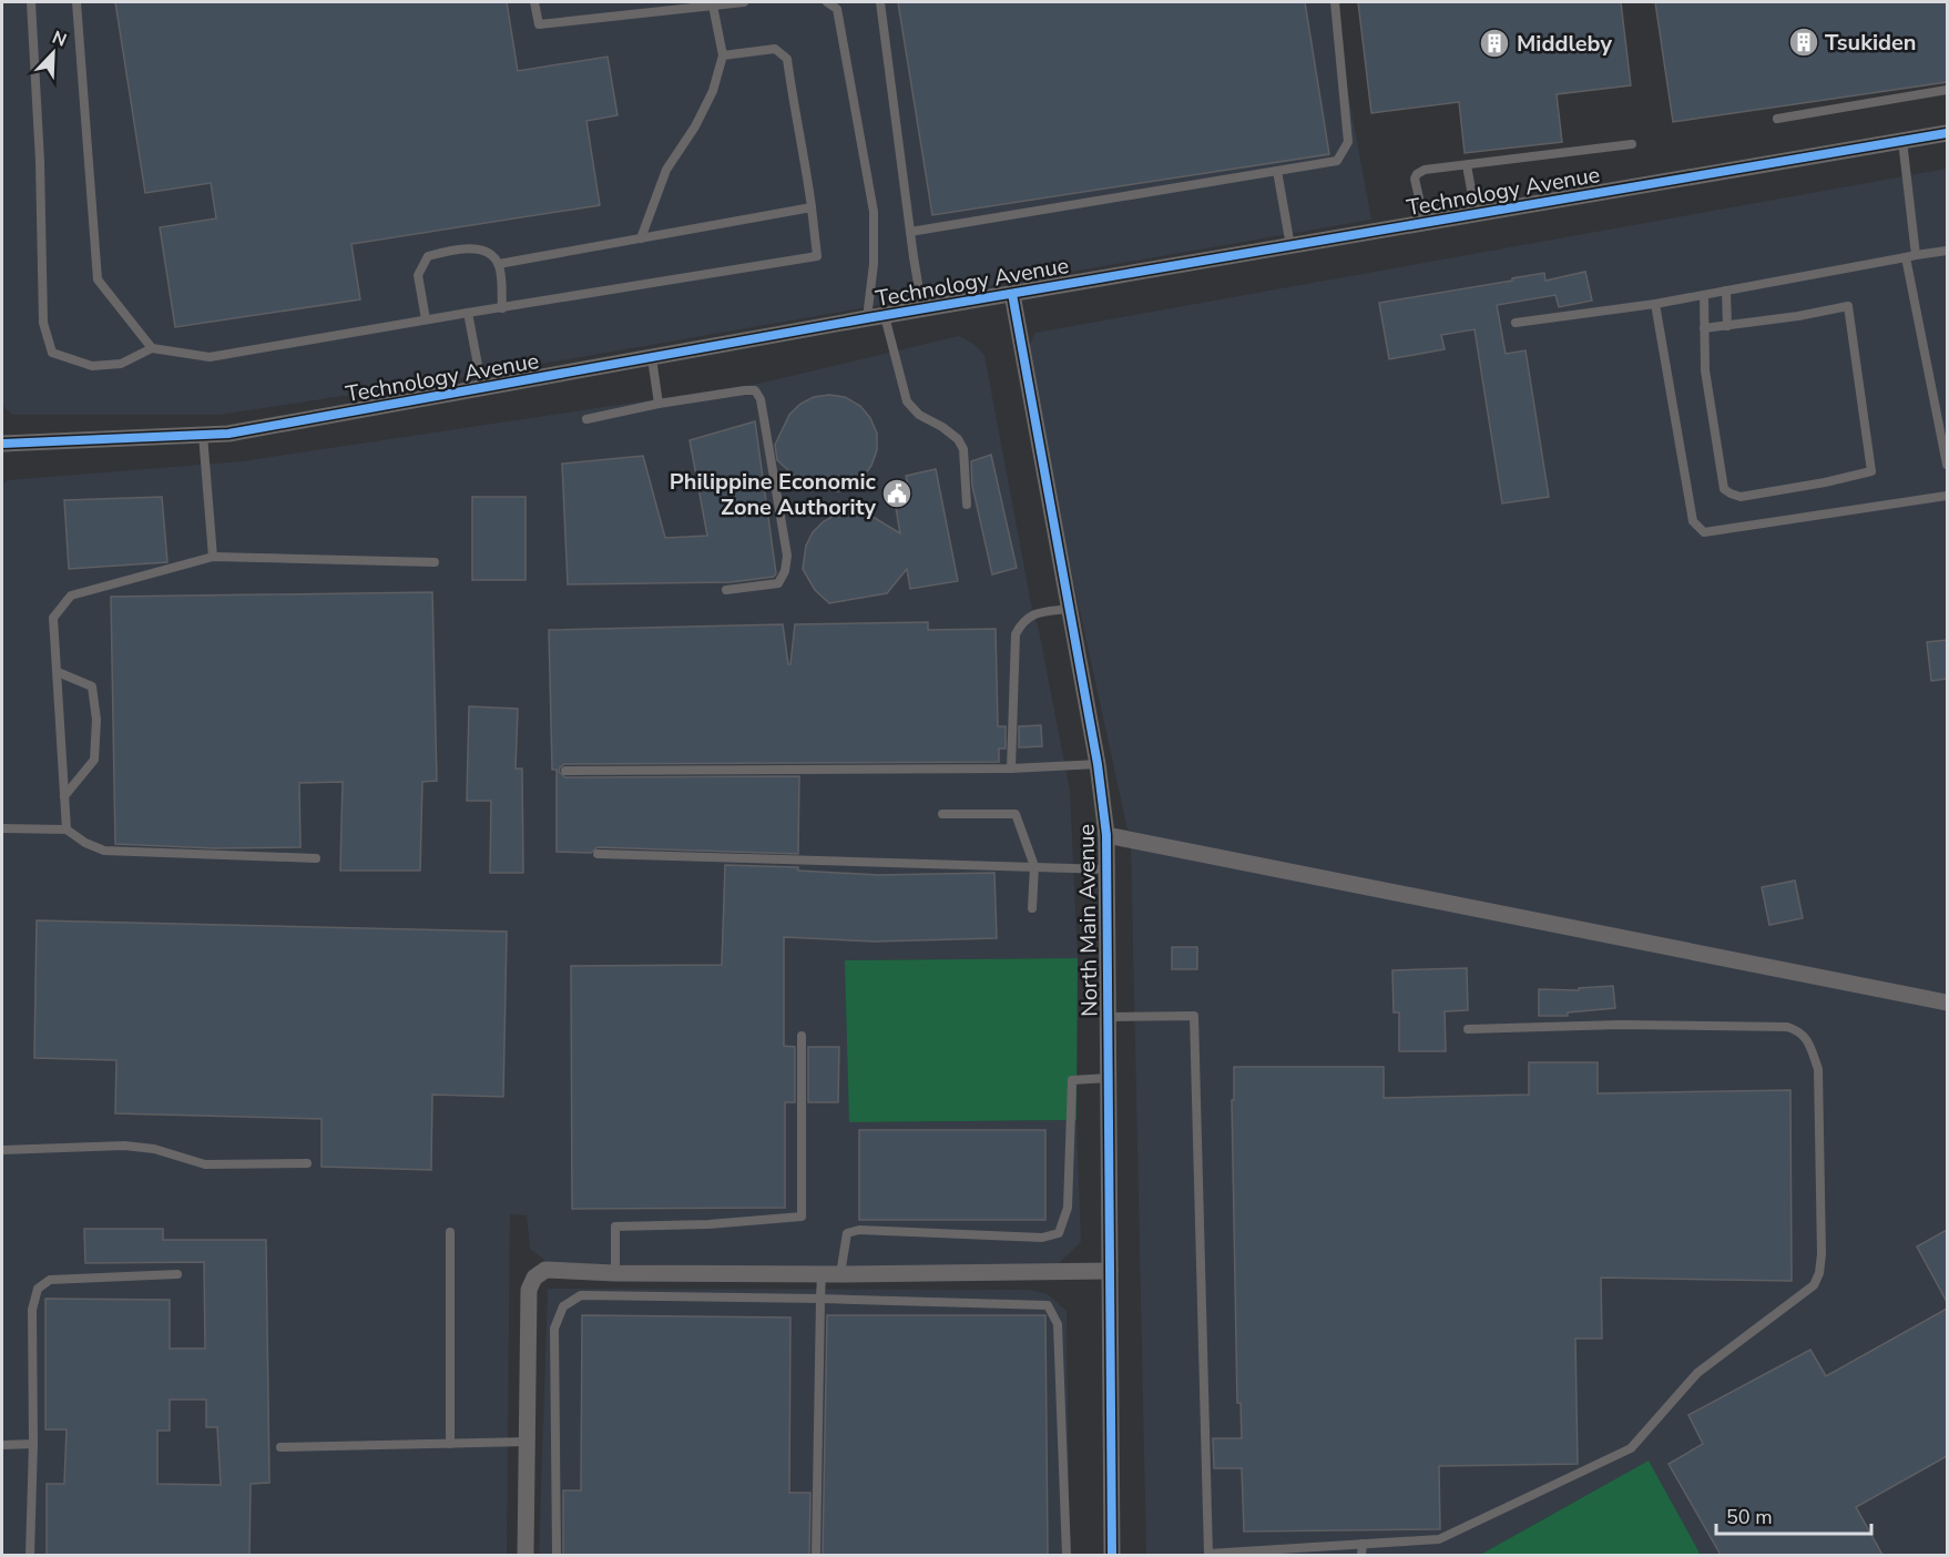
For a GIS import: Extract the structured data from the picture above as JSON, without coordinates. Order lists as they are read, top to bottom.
{
  "streets": {
    "street": ["Technology Avenue", "North Main Avenue"]
  },
  "crossings": [
    ["Technology Avenue", "North Main Avenue"]
  ],
  "places": {
    "building": ["Tsukiden", "Middleby"],
    "public building": ["Philippine Economic Zone Authority"]
  },
  "scale_bar": "50 m",
  "north": "top right"
}
